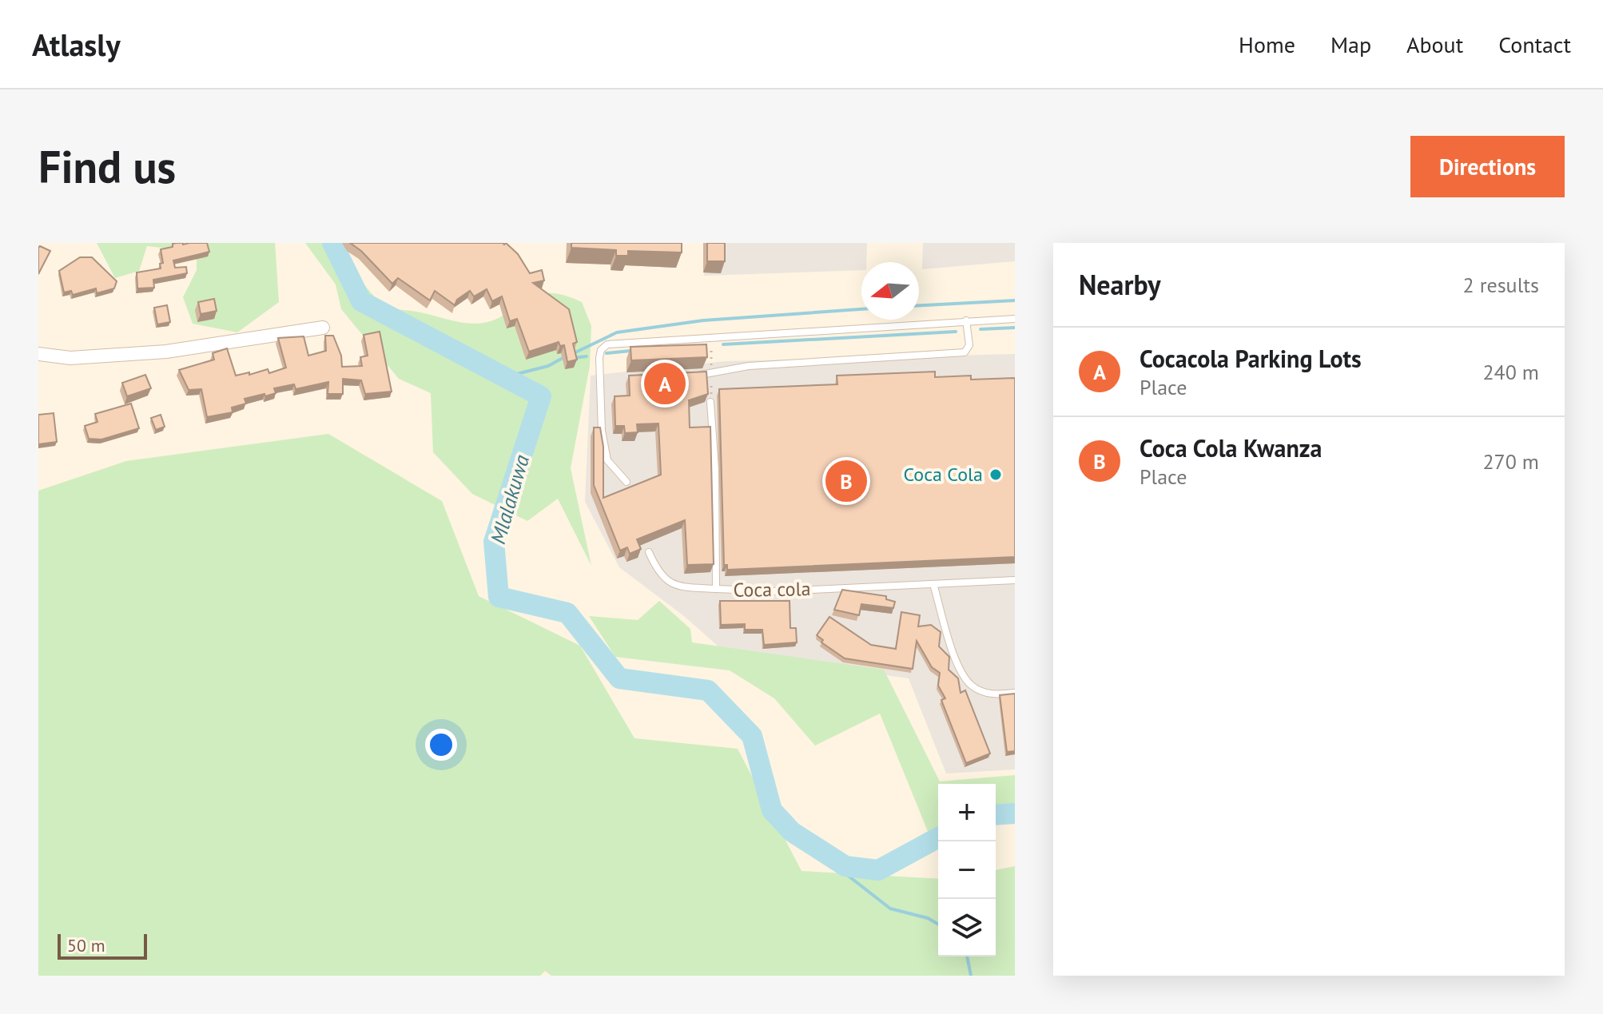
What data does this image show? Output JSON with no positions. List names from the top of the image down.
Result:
{
  "streets": {
    "lane": ["Coca cola"]
  },
  "water": ["Mlalakuwa"],
  "places": ["Coca Cola"],
  "scale_bar": "50 m",
  "north": "left",
  "page": {
    "header": "Atlasly",
    "nav": [
      "Home",
      "Map",
      "About",
      "Contact"
    ],
    "buttons": "Directions",
    "title": "Find us",
    "heading": ["Nearby", "2 results"],
    "list": [
      {
        "mark": "A",
        "name": "Cocacola Parking Lots",
        "note": "Place",
        "value": "240 m"
      },
      {
        "mark": "B",
        "name": "Coca Cola Kwanza",
        "note": "Place",
        "value": "270 m"
      }
    ],
    "pins": ["A", "B"],
    "map_buttons": ["+", "−"],
    "scale": "50 m"
  }
}
